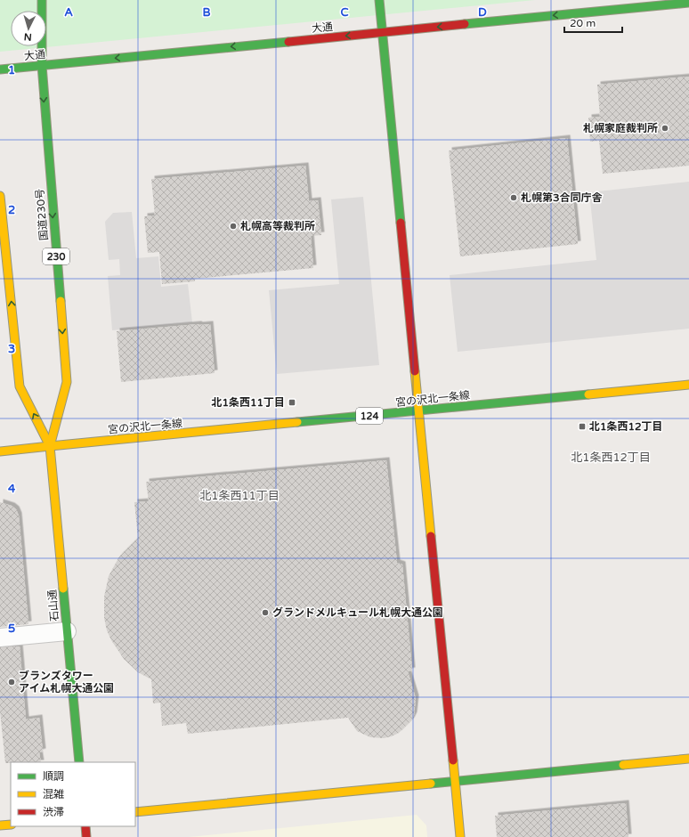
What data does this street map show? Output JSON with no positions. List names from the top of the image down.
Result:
{
  "streets": {
    "main road": [
      "大通",
      "国道230号",
      "230",
      "宮の沢北一条線",
      "124",
      "石山通"
    ]
  },
  "crossings": [
    ["大通", "国道230号"],
    ["国道230号", "宮の沢北一条線"],
    ["国道230号", "石山通"],
    ["宮の沢北一条線", "石山通"]
  ],
  "one_way": ["大通"],
  "districts": ["北1条西12丁目", "北1条西11丁目"],
  "places": {
    "other": [
      "札幌家庭裁判所",
      "札幌第3合同庁舎",
      "札幌高等裁判所",
      "グランドメルキュール札幌大通公園",
      "ブランズタワー アイム札幌大通公園"
    ],
    "transit": ["北1条西11丁目", "北1条西12丁目"]
  },
  "legend": ["順調", "混雑", "渋滞"],
  "scale_bar": "20 m",
  "north": "bottom",
  "grid": {
    "columns": [
      "A",
      "B",
      "C",
      "D"
    ],
    "rows": [
      "1",
      "2",
      "3",
      "4",
      "5"
    ]
  }
}
